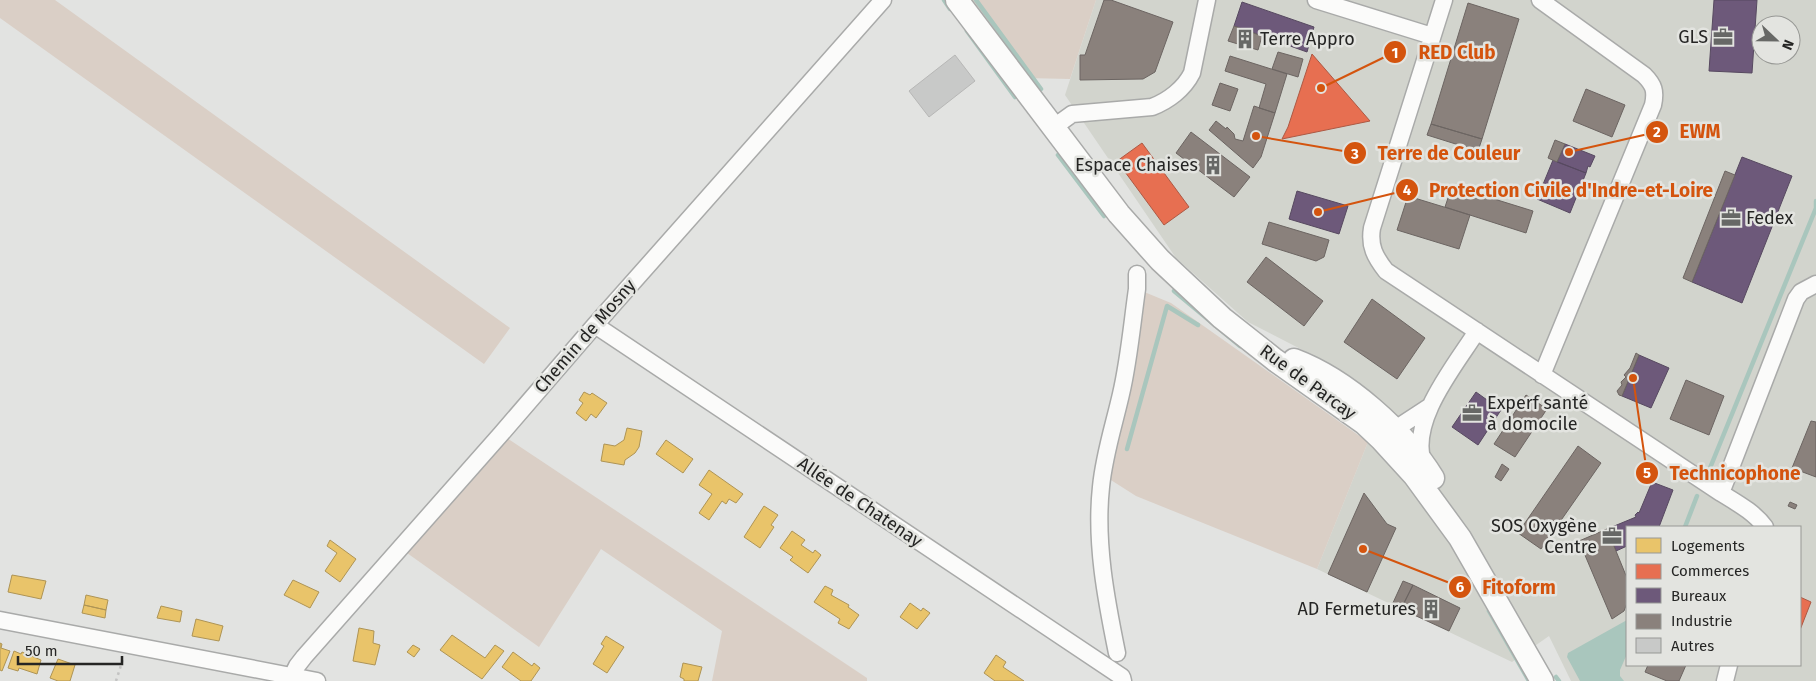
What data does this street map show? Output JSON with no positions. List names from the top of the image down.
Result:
{
  "streets": {
    "street": ["Chemin de Mosny", "Rue de Parcay", "Allée de Chatenay"]
  },
  "crossings": [
    ["Chemin de Mosny", "Allée de Chatenay"]
  ],
  "places": {
    "office": [
      "GLS",
      "Fedex",
      "Experf santé à domocile",
      "SOS Oxygène Centre"
    ],
    "building": ["Terre Appro", "Espace Chaises", "AD Fermetures"],
    "other": [
      "RED Club",
      "Terre de Couleur",
      "EWM",
      "Protection Civile d'Indre-et-Loire",
      "Technicophone",
      "Fitoform"
    ]
  },
  "legend": [
    "Logements",
    "Commerces",
    "Bureaux",
    "Industrie",
    "Autres"
  ],
  "scale_bar": "50 m",
  "north": "right"
}
